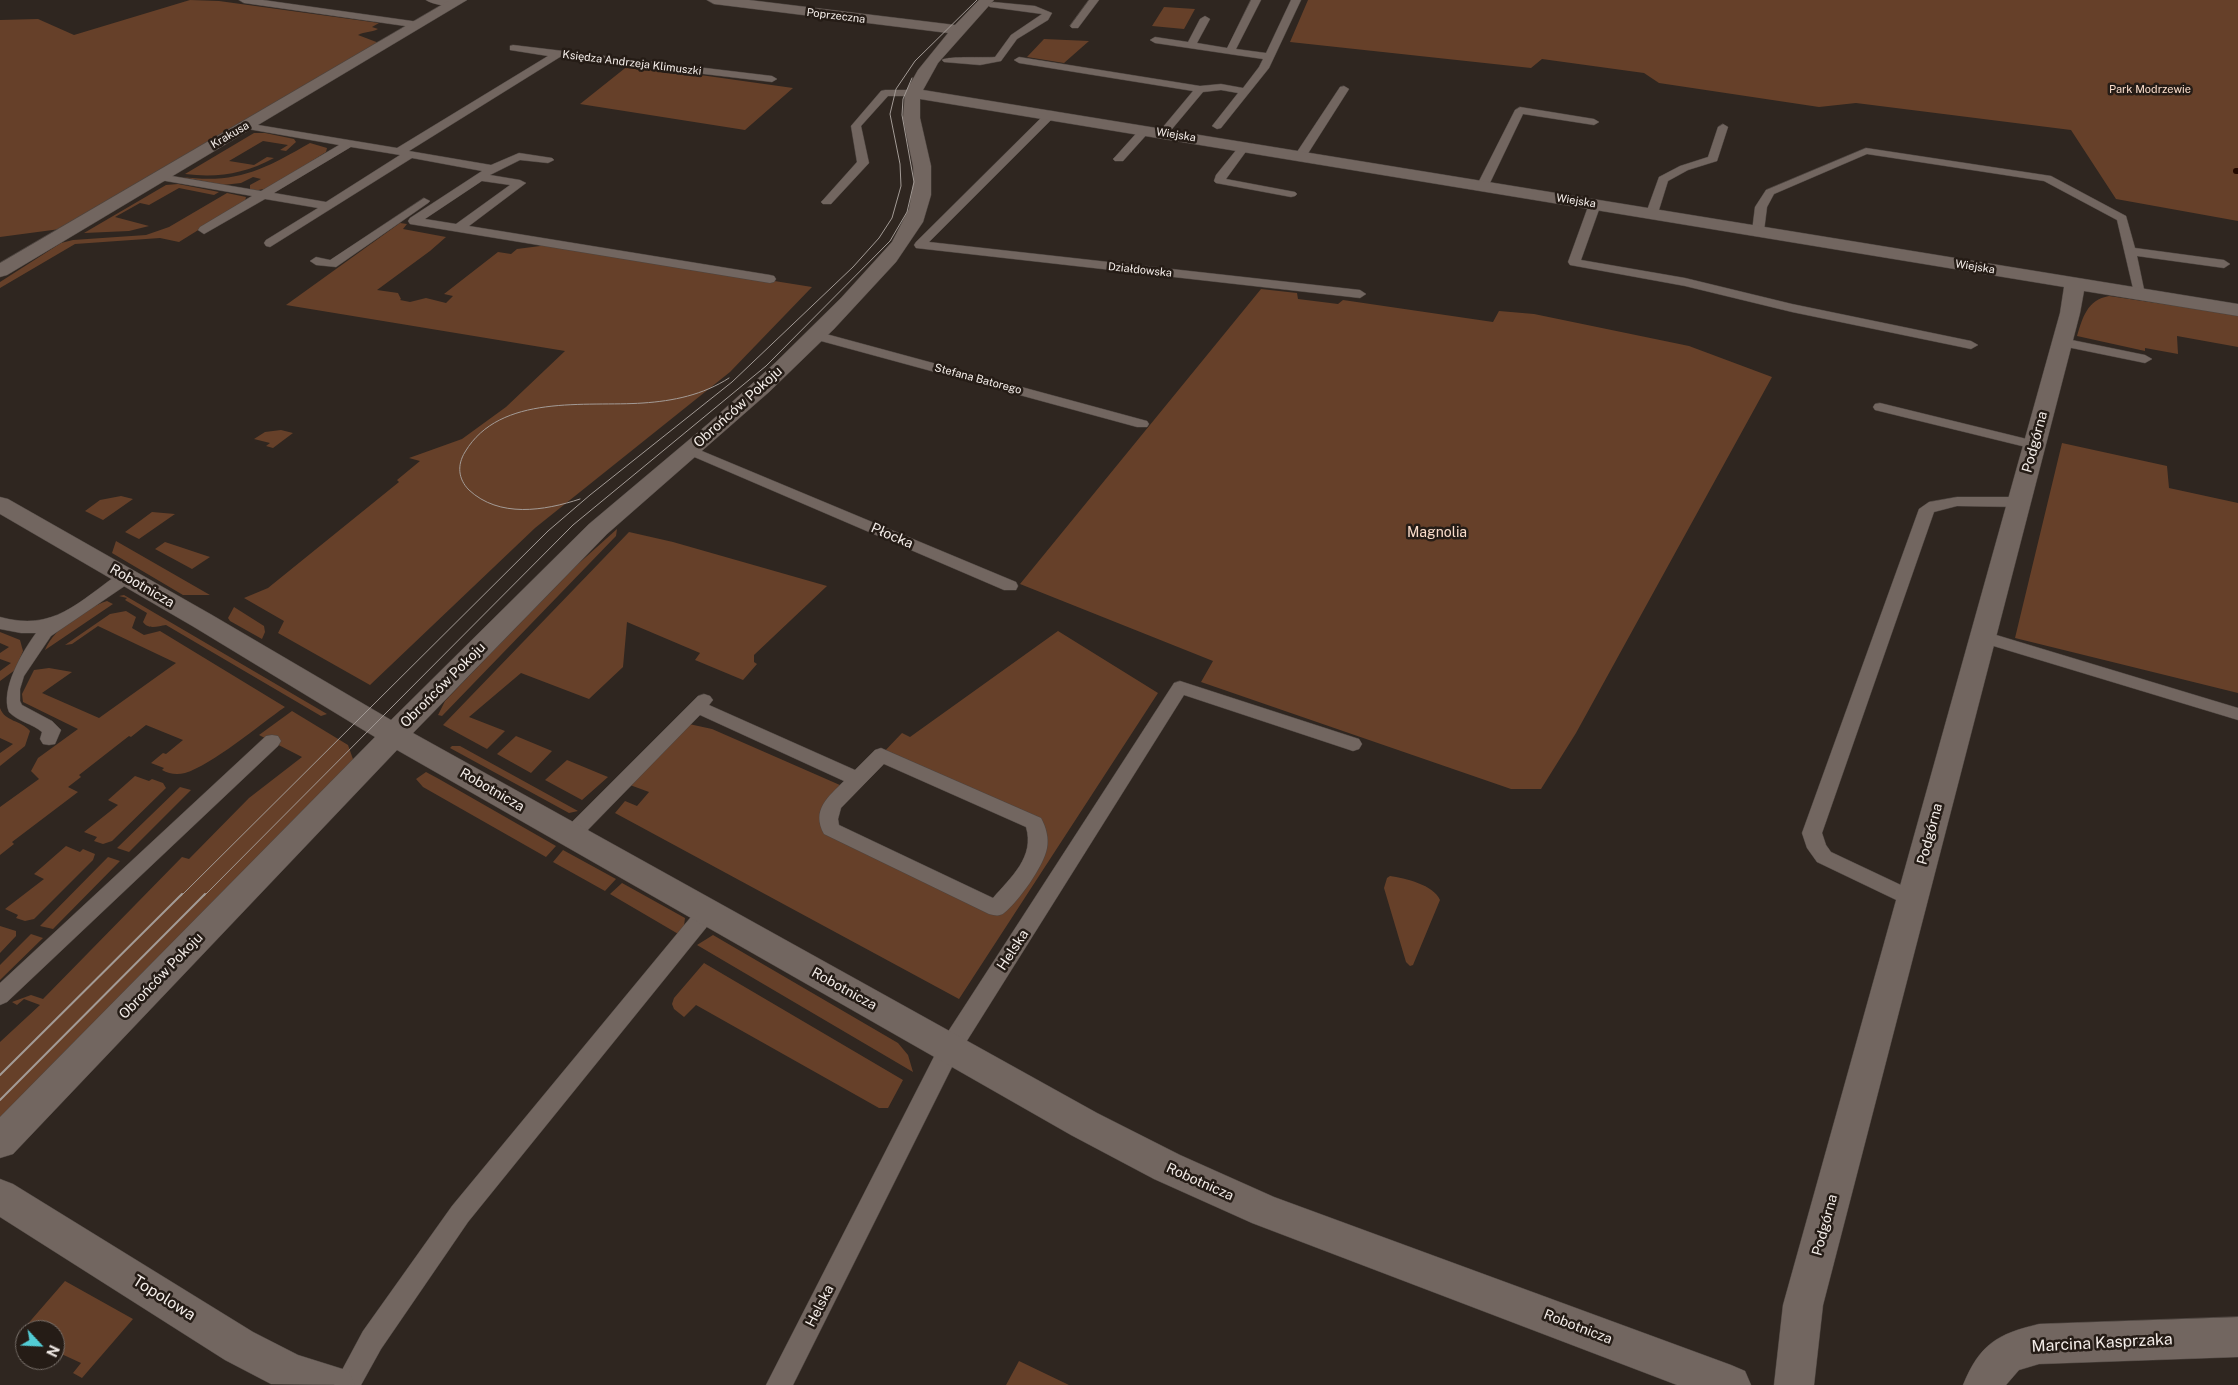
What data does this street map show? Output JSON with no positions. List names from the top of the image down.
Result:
{
  "streets": {
    "street": [
      "Poprzeczna",
      "Krakusa",
      "Wiejska",
      "Obrońców Pokoju",
      "Podgórna",
      "Robotnicza",
      "Topolowa",
      "Marcina Kasprzaka"
    ],
    "lane": [
      "Księdza Andrzeja Klimuszki",
      "Działdowska",
      "Stefana Batorego",
      "Płocka",
      "Helska"
    ]
  },
  "crossings": [
    ["Poprzeczna", "Obrońców Pokoju"],
    ["Wiejska", "Obrońców Pokoju"],
    ["Wiejska", "Podgórna"],
    ["Działdowska", "Obrońców Pokoju"],
    ["Stefana Batorego", "Obrońców Pokoju"],
    ["Obrońców Pokoju", "Płocka"],
    ["Obrońców Pokoju", "Robotnicza"],
    ["Robotnicza", "Helska"]
  ],
  "parks": ["Park Modrzewie", "Magnolia"],
  "north": "bottom right"
}
